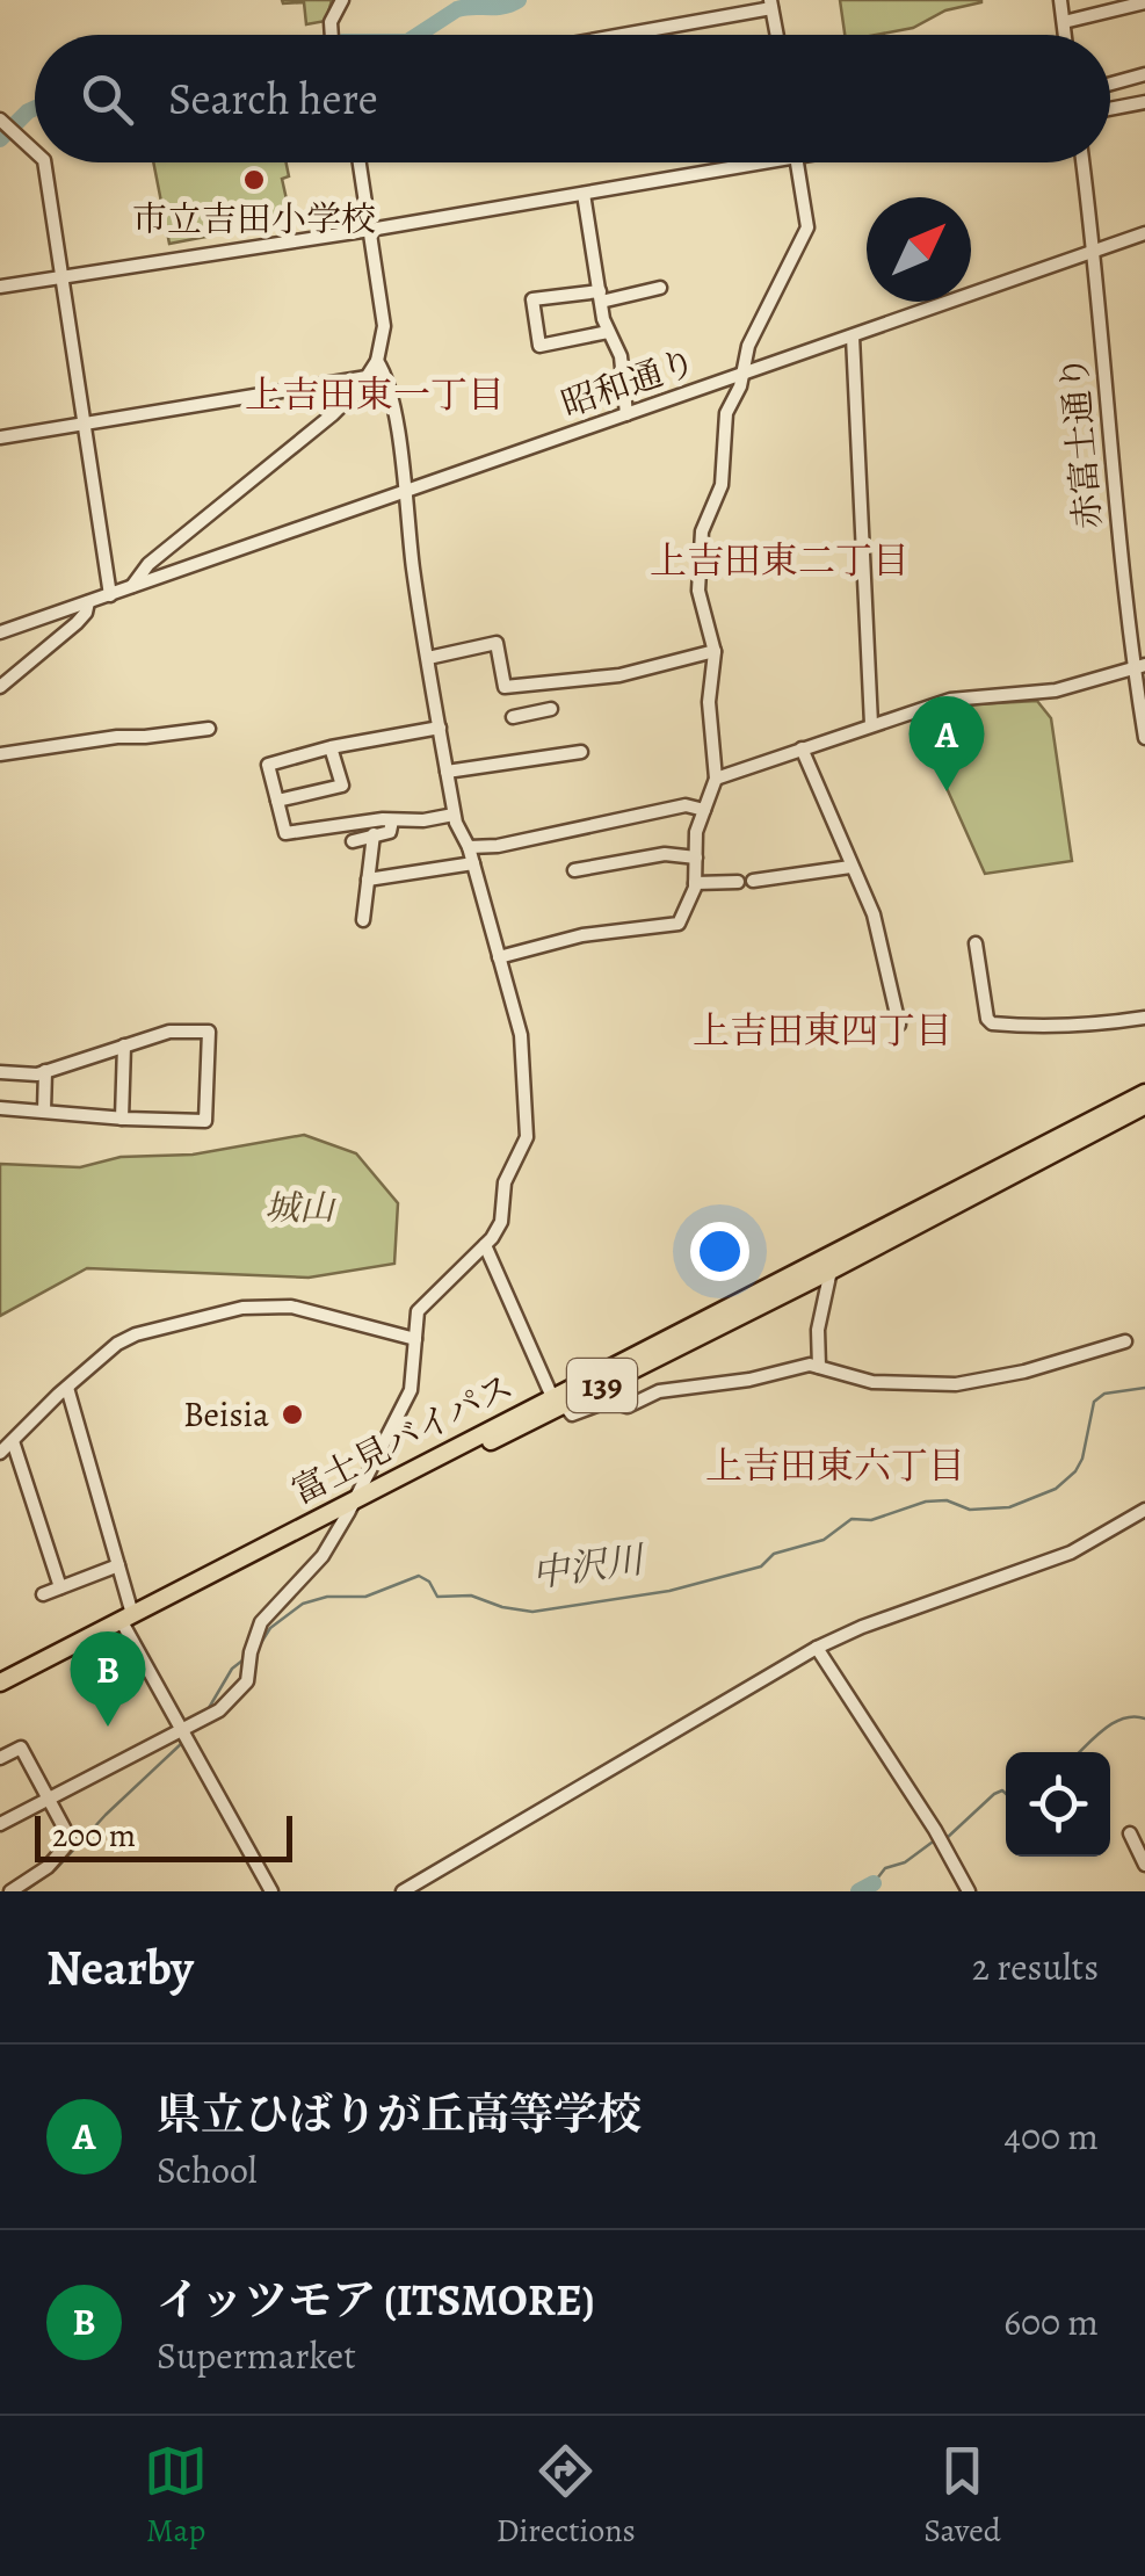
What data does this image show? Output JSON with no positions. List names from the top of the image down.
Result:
{
  "streets": {
    "highway": ["139", "富士見バイパス"],
    "street": ["昭和通り", "赤富士通り"]
  },
  "crossings": [
    ["昭和通り", "赤富士通り"]
  ],
  "districts": [
    "上吉田東一丁目",
    "上吉田東二丁目",
    "上吉田東四丁目",
    "上吉田東六丁目"
  ],
  "water": ["中沢川"],
  "parks": ["城山"],
  "places": ["市立吉田小学校", "Beisia"],
  "scale_bar": "200 m",
  "north": "top right",
  "page": {
    "search": "Search here",
    "pins": ["A", "B"],
    "scale": "200 m",
    "heading": ["Nearby", "2 results"],
    "list": [
      {
        "mark": "A",
        "name": "県立ひばりが丘高等学校",
        "note": "School",
        "value": "400 m"
      },
      {
        "mark": "B",
        "name": "イッツモア (ITSMORE)",
        "note": "Supermarket",
        "value": "600 m"
      }
    ],
    "nav": ["Map", "Directions", "Saved"]
  }
}
